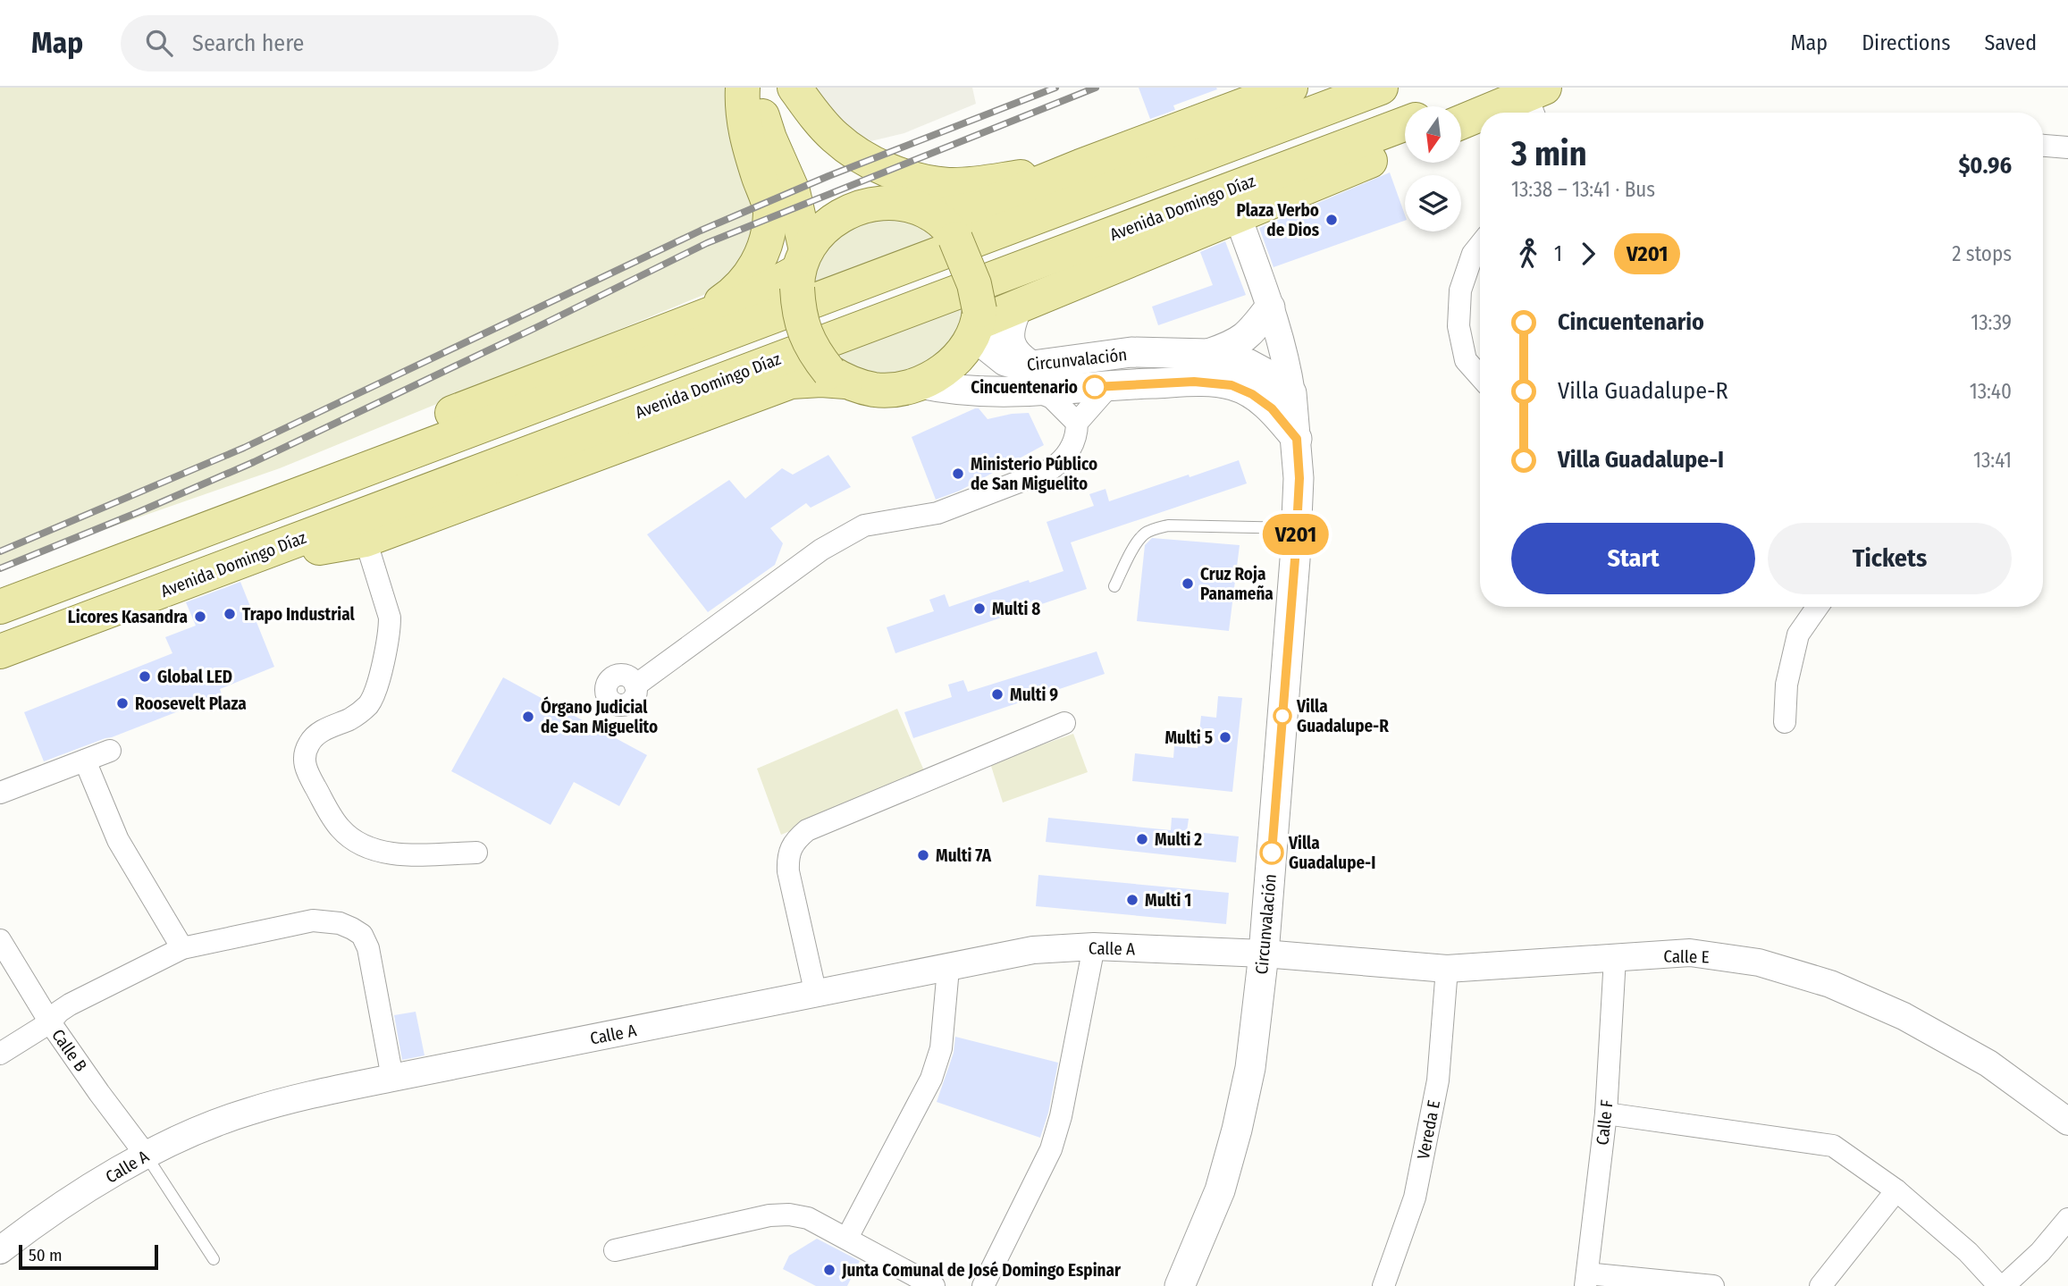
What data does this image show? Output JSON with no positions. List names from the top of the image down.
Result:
{
  "streets": {
    "main road": ["Avenida Domingo Díaz", "Circunvalación"],
    "street": [
      "Calle A",
      "Calle E",
      "Calle B",
      "Calle F",
      "Vereda E"
    ]
  },
  "crossings": [
    ["Circunvalación", "Calle A"],
    ["Circunvalación", "Calle E"],
    ["Calle A", "Calle E"],
    ["Calle A", "Calle B"],
    ["Calle E", "Calle F"],
    ["Calle E", "Vereda E"]
  ],
  "places": [
    "Plaza Verbo de Dios",
    "Cincuentenario",
    "Ministerio Público de San Miguelito",
    "Cruz Roja Panameña",
    "Multi 8",
    "Trapo Industrial",
    "Licores Kasandra",
    "Global LED",
    "Multi 9",
    "Roosevelt Plaza",
    "Villa Guadalupe-R",
    "Órgano Judicial de San Miguelito",
    "Multi 5",
    "Multi 2",
    "Villa Guadalupe-I",
    "Multi 7A",
    "Multi 1",
    "Junta Comunal de José Domingo Espinar"
  ],
  "lines": ["bus line V201"],
  "scale_bar": "50 m",
  "north": "bottom",
  "page": {
    "header": "Map",
    "search": "Search here",
    "nav": ["Map", "Directions", "Saved"],
    "on_map": "V201",
    "heading": ["3 min", "13:38 – 13:41 · Bus", "$0.96"],
    "legs": ["1", "V201", "2 stops"],
    "list": [
      {
        "name": "Cincuentenario",
        "value": "13:39"
      },
      {
        "name": "Villa Guadalupe-R",
        "value": "13:40"
      },
      {
        "name": "Villa Guadalupe-I",
        "value": "13:41"
      }
    ],
    "buttons": ["Start", "Tickets"],
    "scale": "50 m"
  }
}
